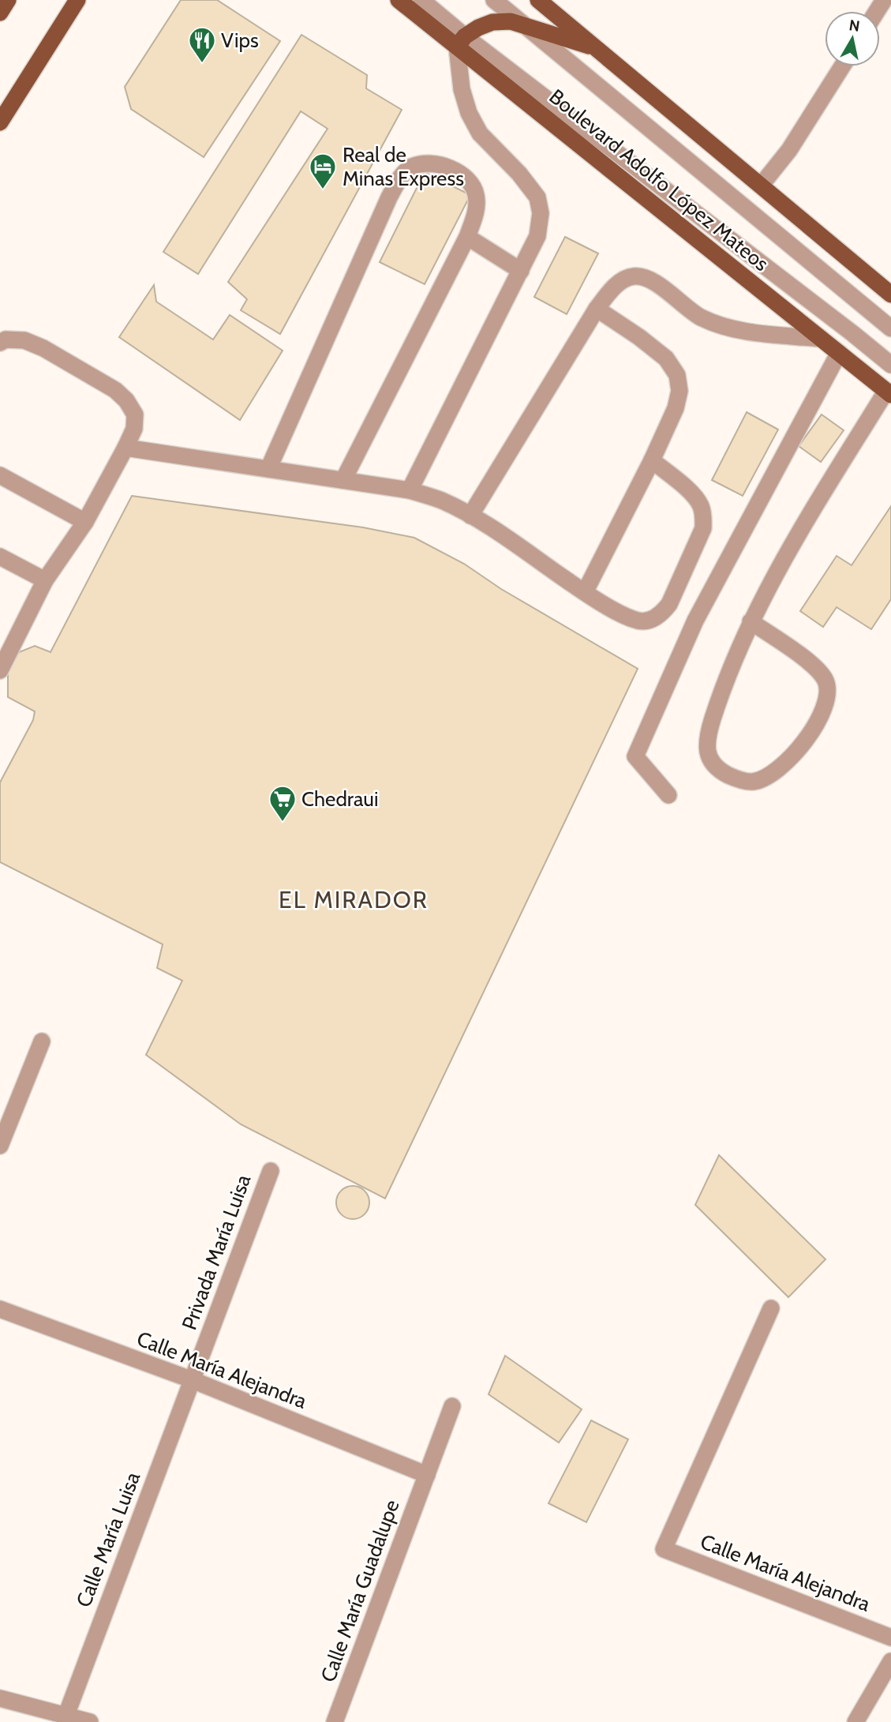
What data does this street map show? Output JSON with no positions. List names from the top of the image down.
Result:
{
  "streets": {
    "main road": ["Boulevard Adolfo López Mateos"],
    "street": [
      "Privada María Luisa",
      "Calle María Alejandra",
      "Calle María Luisa",
      "Calle María Guadalupe"
    ]
  },
  "crossings": [
    ["Privada María Luisa", "Calle María Alejandra"],
    ["Privada María Luisa", "Calle María Luisa"],
    ["Calle María Alejandra", "Calle María Luisa"],
    ["Calle María Alejandra", "Calle María Guadalupe"]
  ],
  "districts": ["EL MIRADOR"],
  "places": {
    "restaurant": ["Vips"],
    "hotel": ["Real de Minas Express"],
    "supermarket": ["Chedraui"]
  },
  "north": "top"
}
